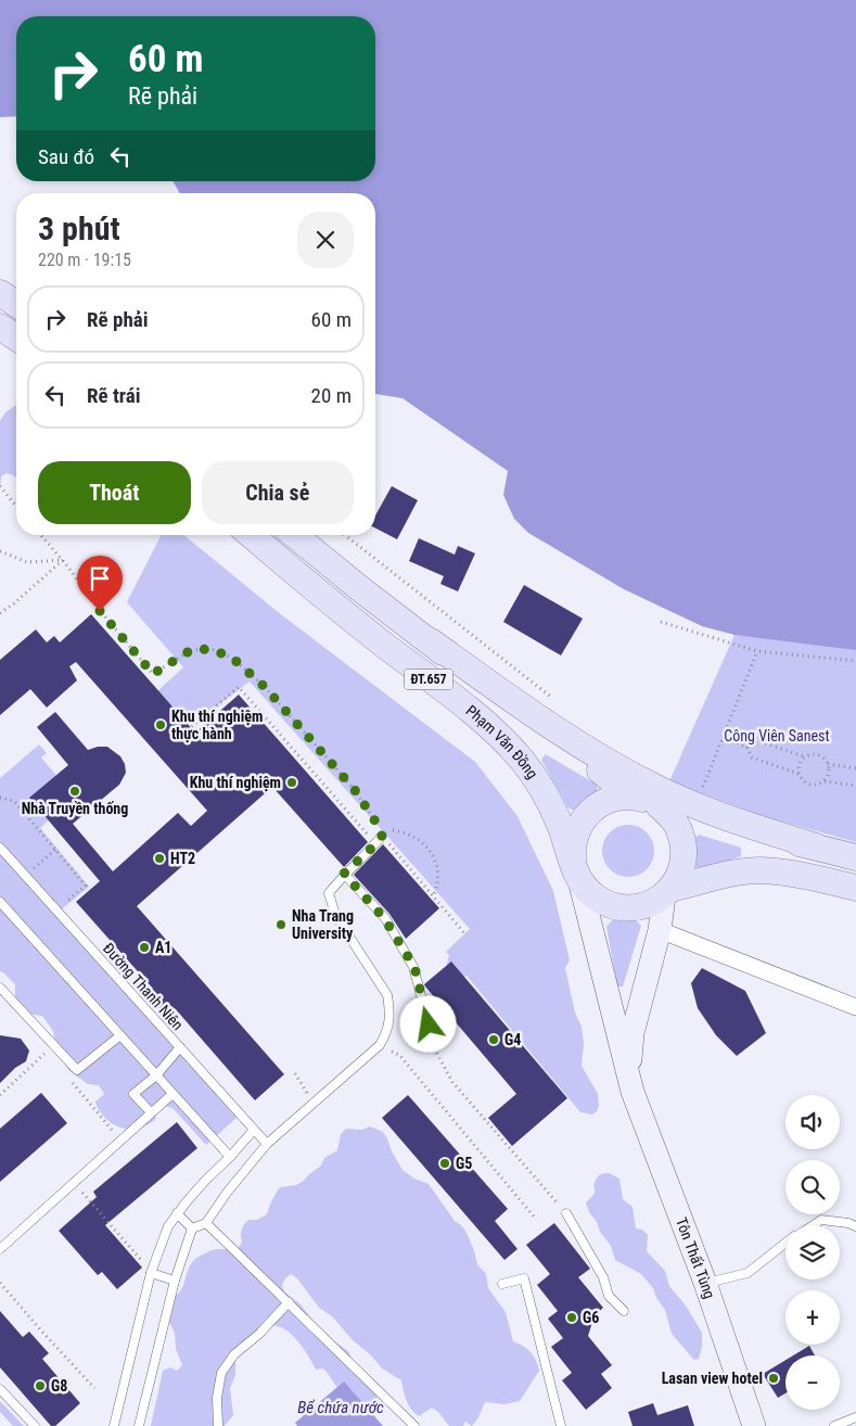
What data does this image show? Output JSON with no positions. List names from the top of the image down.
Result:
{
  "streets": {
    "main road": ["ĐT.657", "Phạm Văn Đồng", "Tôn Thất Tùng"],
    "lane": ["Đường Thanh Niên"]
  },
  "crossings": [
    ["Phạm Văn Đồng", "Tôn Thất Tùng"]
  ],
  "water": ["Bể chứa nước"],
  "parks": ["Công Viên Sanest"],
  "places": [
    "Khu thí nghiệm thực hành",
    "Khu thí nghiệm",
    "Nhà Truyền thống",
    "HT2",
    "Nha Trang University",
    "A1",
    "G4",
    "G5",
    "G6",
    "Lasan view hotel",
    "G8"
  ],
  "page": {
    "turn": ["60 m", "Rẽ phải"],
    "then": "Sau đó",
    "heading": ["3 phút", "220 m · 19:15"],
    "list": [
      {
        "name": "Rẽ phải",
        "value": "60 m"
      },
      {
        "name": "Rẽ trái",
        "value": "20 m"
      }
    ],
    "buttons": ["Thoát", "Chia sẻ"],
    "map_buttons": ["+", "−"]
  }
}
